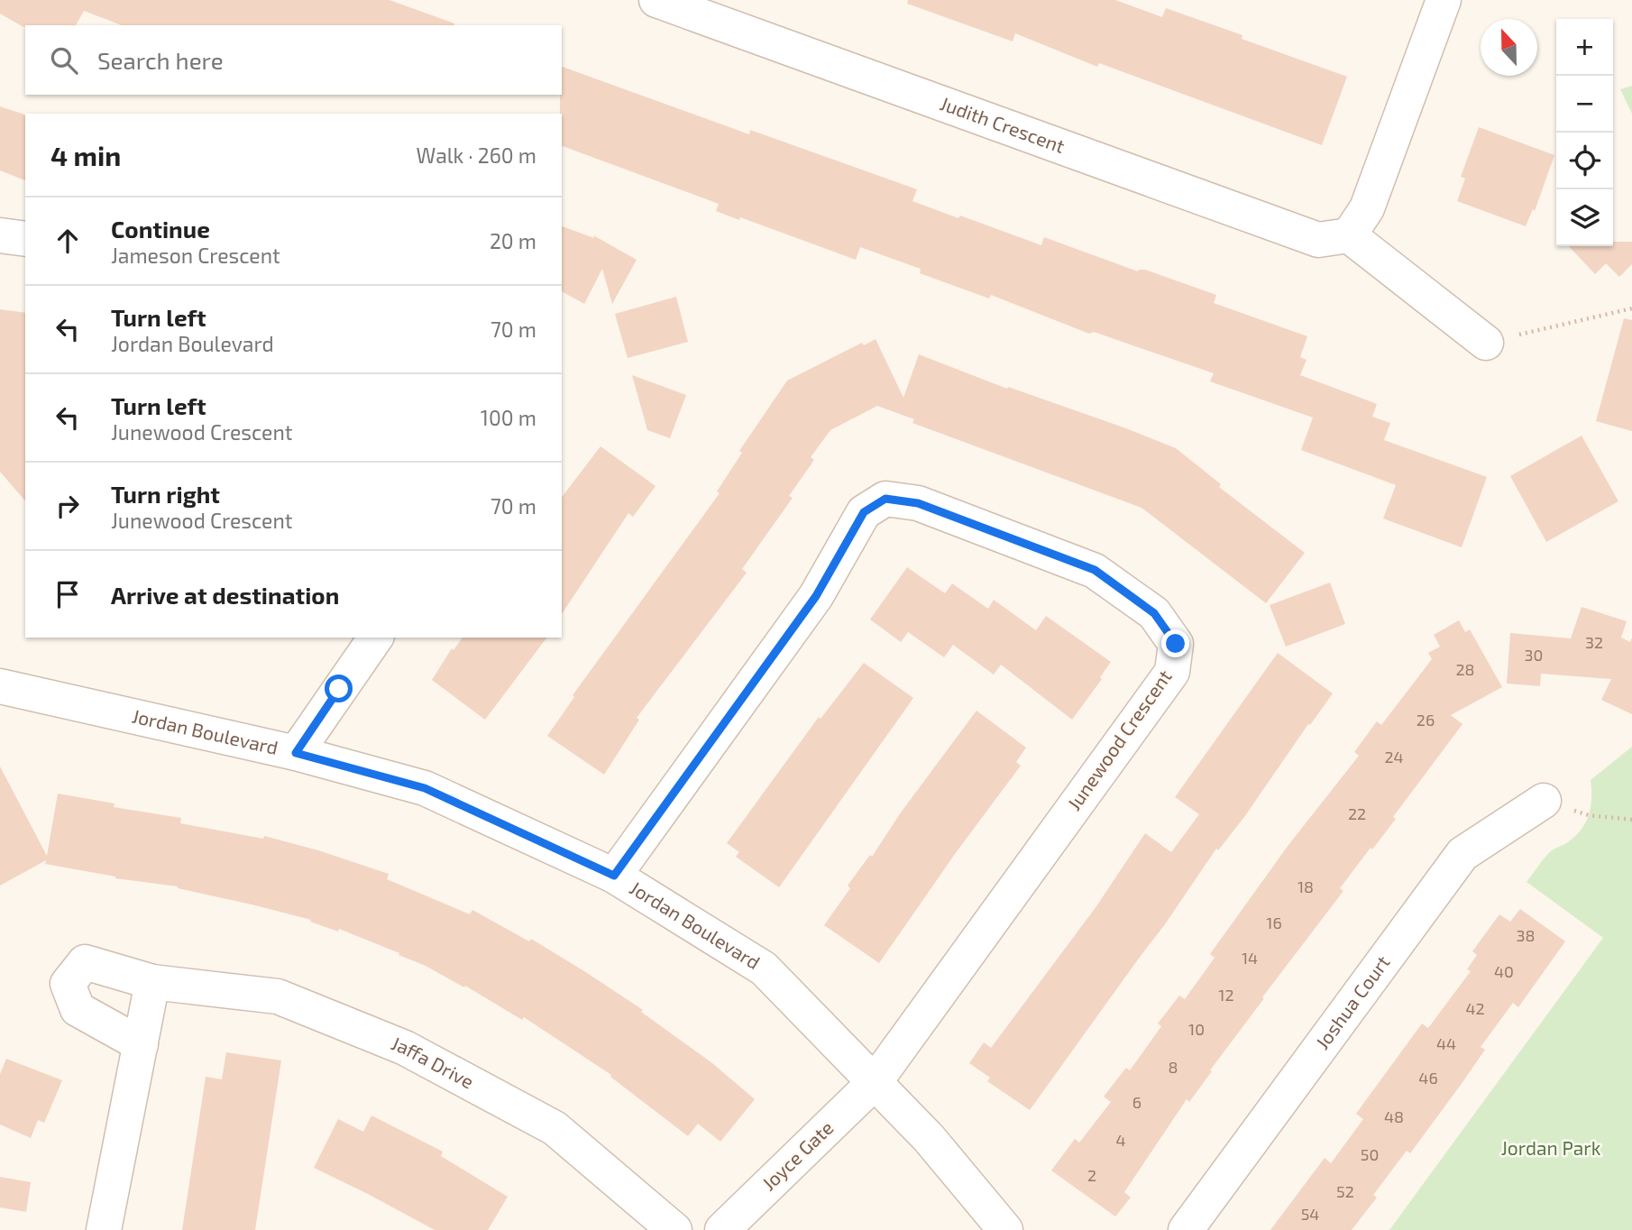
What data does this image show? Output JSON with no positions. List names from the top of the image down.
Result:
{
  "streets": {
    "street": [
      "Judith Crescent",
      "Jordan Boulevard",
      "Junewood Crescent",
      "Joshua Court",
      "Jaffa Drive",
      "Joyce Gate"
    ]
  },
  "crossings": [
    ["Jordan Boulevard", "Junewood Crescent"],
    ["Jordan Boulevard", "Joyce Gate"],
    ["Junewood Crescent", "Joyce Gate"]
  ],
  "parks": ["Jordan Park"],
  "house_numbers": [
    "32",
    "30",
    "28",
    "26",
    "24",
    "22",
    "18",
    "16",
    "38",
    "14",
    "40",
    "12",
    "42",
    "10",
    "44",
    "8",
    "46",
    "6",
    "48",
    "4",
    "50",
    "2",
    "52",
    "54"
  ],
  "north": "top",
  "page": {
    "map_buttons": ["+", "−"],
    "search": "Search here",
    "heading": ["4 min", "Walk · 260 m"],
    "list": [
      ["Continue", "Jameson Crescent", "20 m"],
      ["Turn left", "Jordan Boulevard", "70 m"],
      ["Turn left", "Junewood Crescent", "100 m"],
      ["Turn right", "Junewood Crescent", "70 m"],
      "Arrive at destination"
    ]
  }
}
